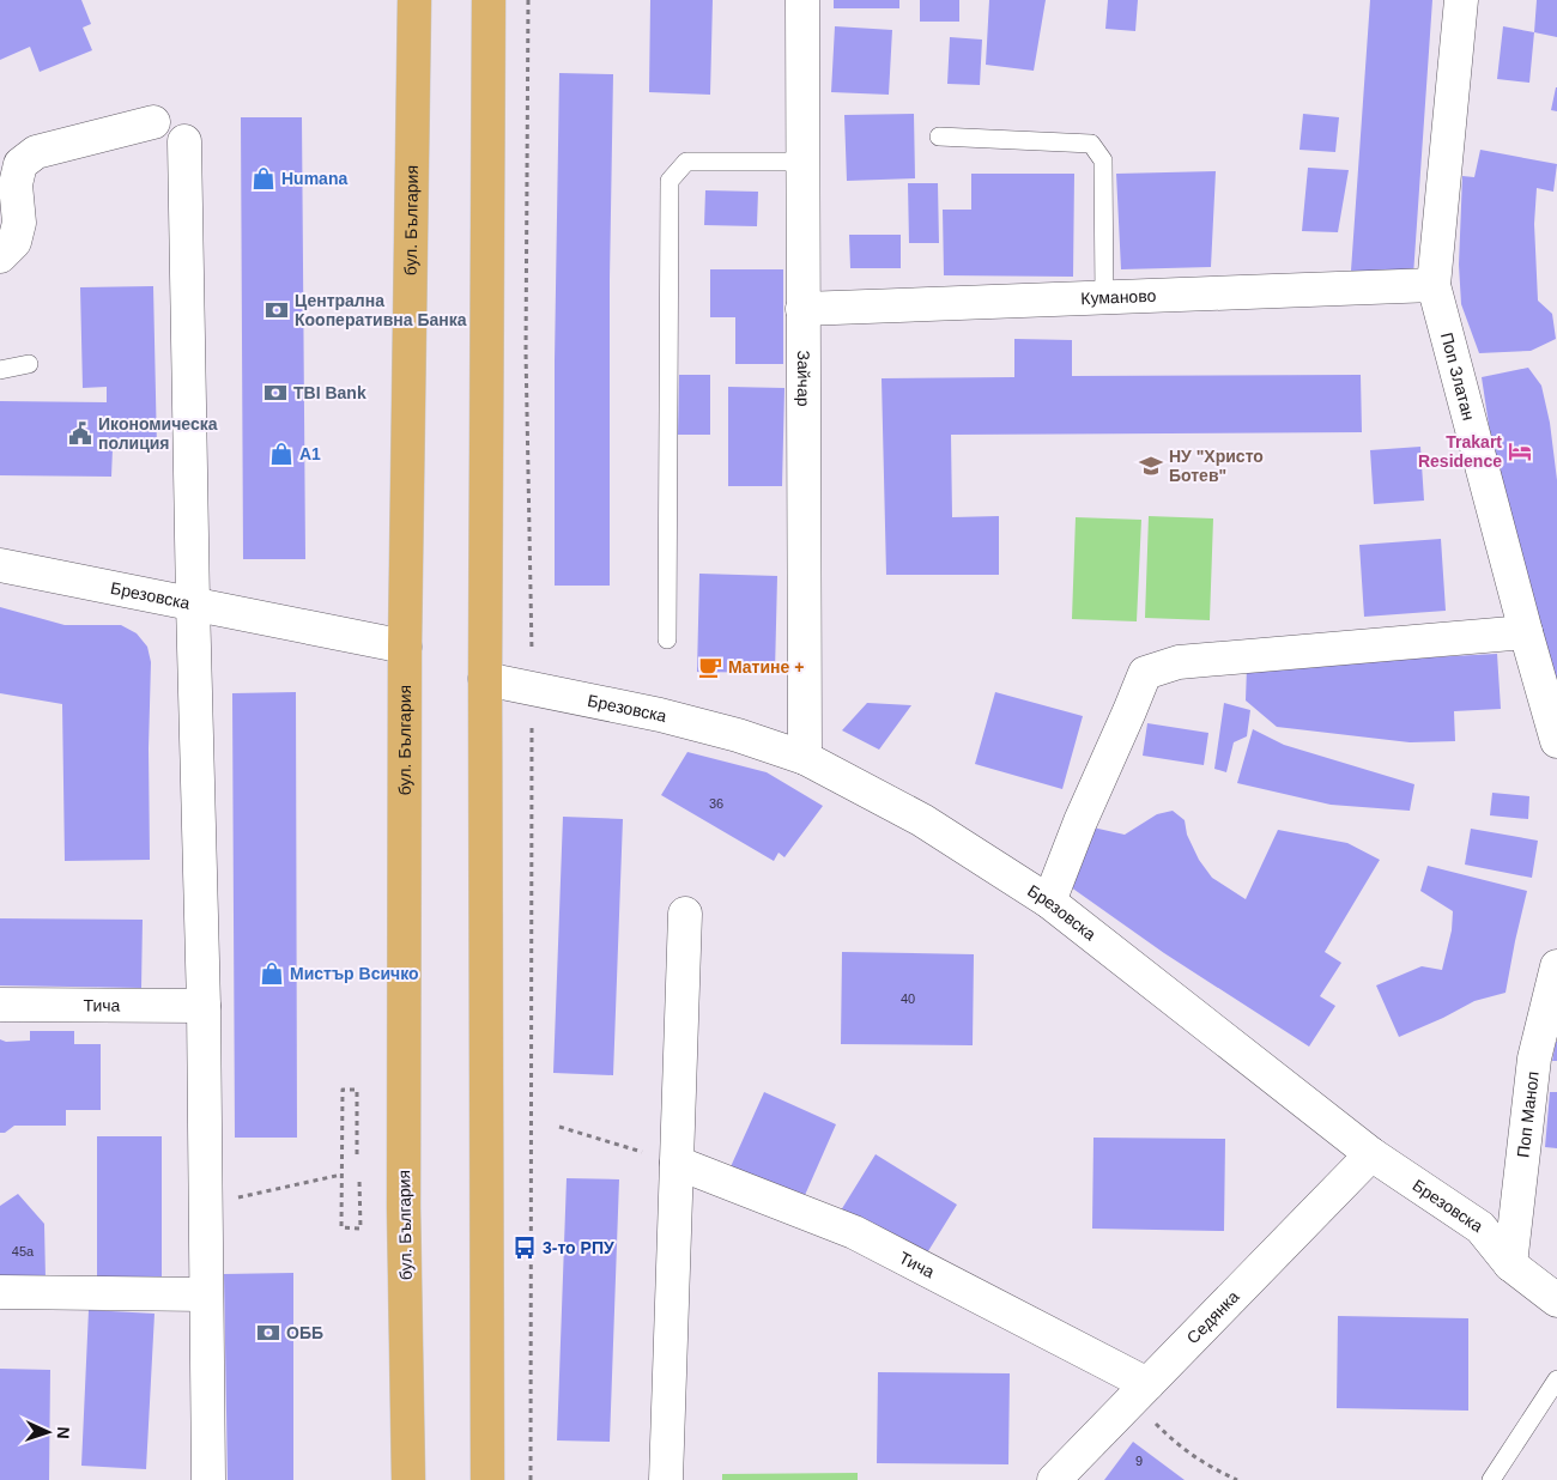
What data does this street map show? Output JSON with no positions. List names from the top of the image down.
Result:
{
  "streets": {
    "main road": ["бул. България"],
    "street": [
      "Куманово",
      "Поп Златан",
      "Зайчар",
      "Брезовска",
      "Тича",
      "Поп Манол",
      "Седянка"
    ]
  },
  "crossings": [
    ["бул. България", "Брезовска"],
    ["Куманово", "Поп Златан"],
    ["Куманово", "Зайчар"],
    ["Зайчар", "Брезовска"],
    ["Брезовска", "Поп Манол"],
    ["Брезовска", "Седянка"],
    ["Тича", "Седянка"]
  ],
  "places": {
    "shop": ["Humana", "A1", "Мистър Всичко"],
    "bank": ["Централна Кооперативна Банка", "TBI Bank", "ОББ"],
    "public building": ["Икономическа полиция"],
    "hotel": ["Trakart Residence"],
    "school or university": ["НУ \"Христо Ботев\""],
    "cafe": ["Матине +"],
    "bus stop": ["3-то РПУ"]
  },
  "house_numbers": [
    "36",
    "40",
    "45a",
    "9"
  ],
  "north": "right"
}
